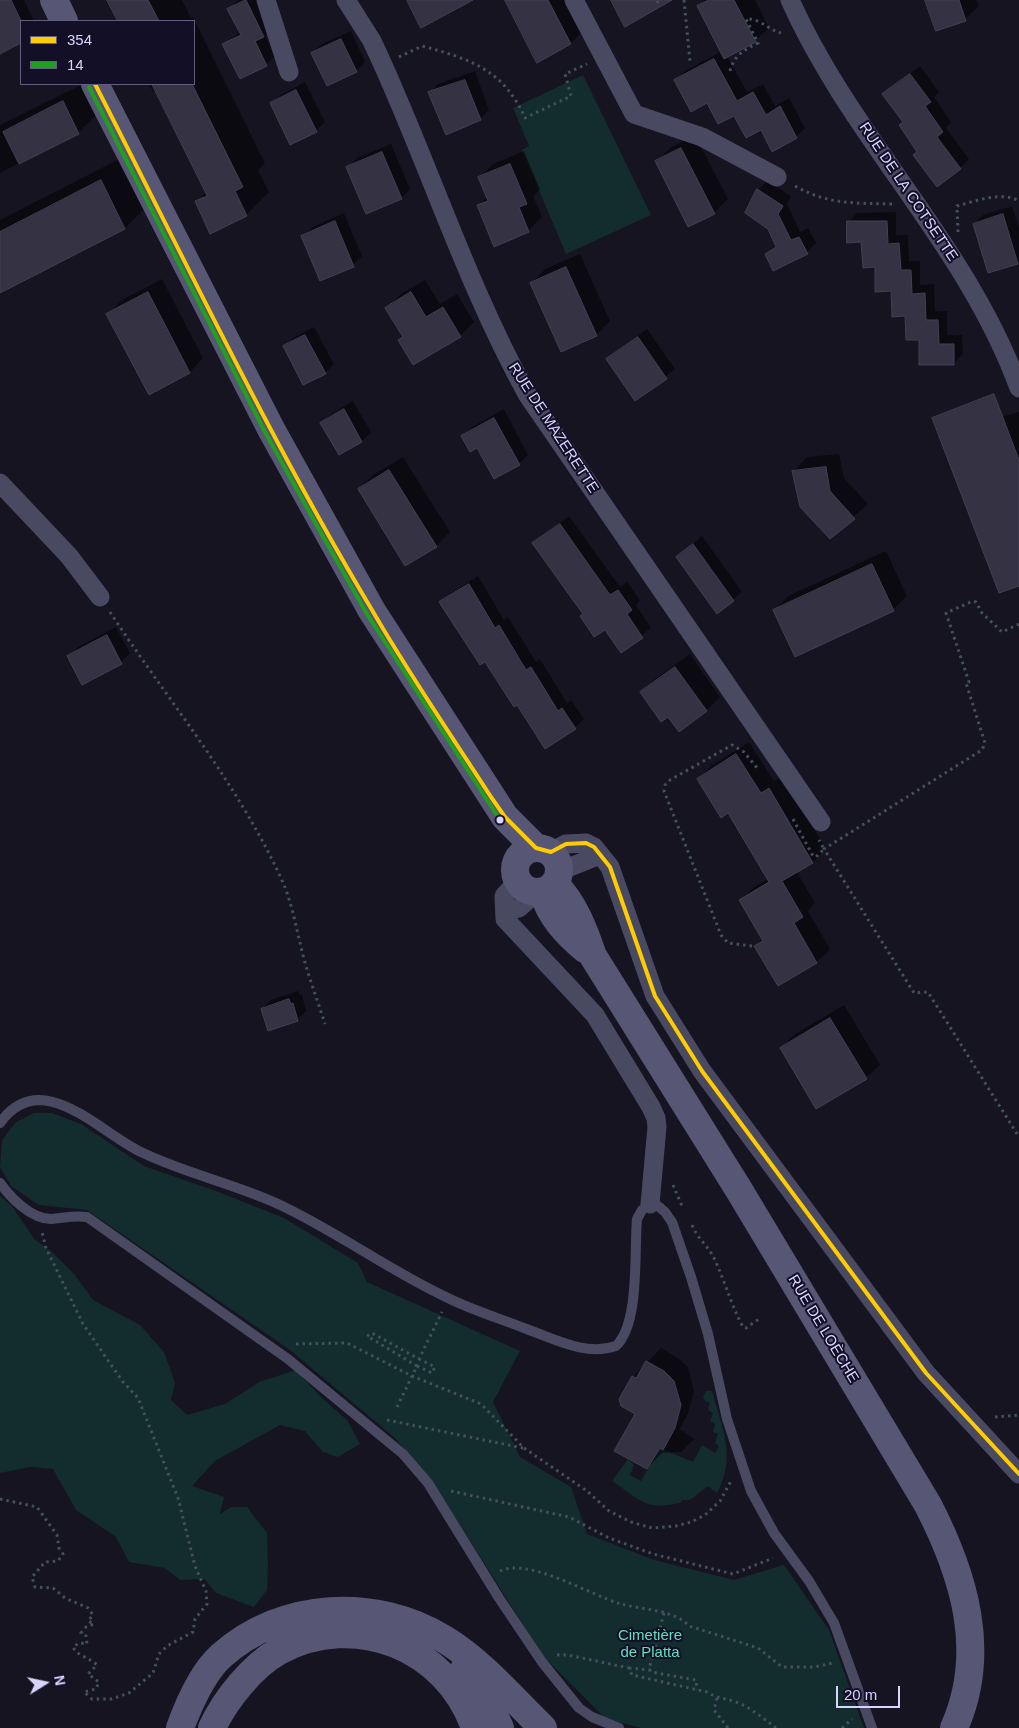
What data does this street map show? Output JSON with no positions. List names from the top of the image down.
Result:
{
  "streets": {
    "street": ["RUE DE LA COTSETTE", "RUE DE MAZERETTE", "RUE DE LOÈCHE"]
  },
  "parks": ["Cimetière de Platta"],
  "lines": ["transit line 354", "transit line 14"],
  "legend": ["354", "14"],
  "scale_bar": "20 m",
  "north": "right"
}
